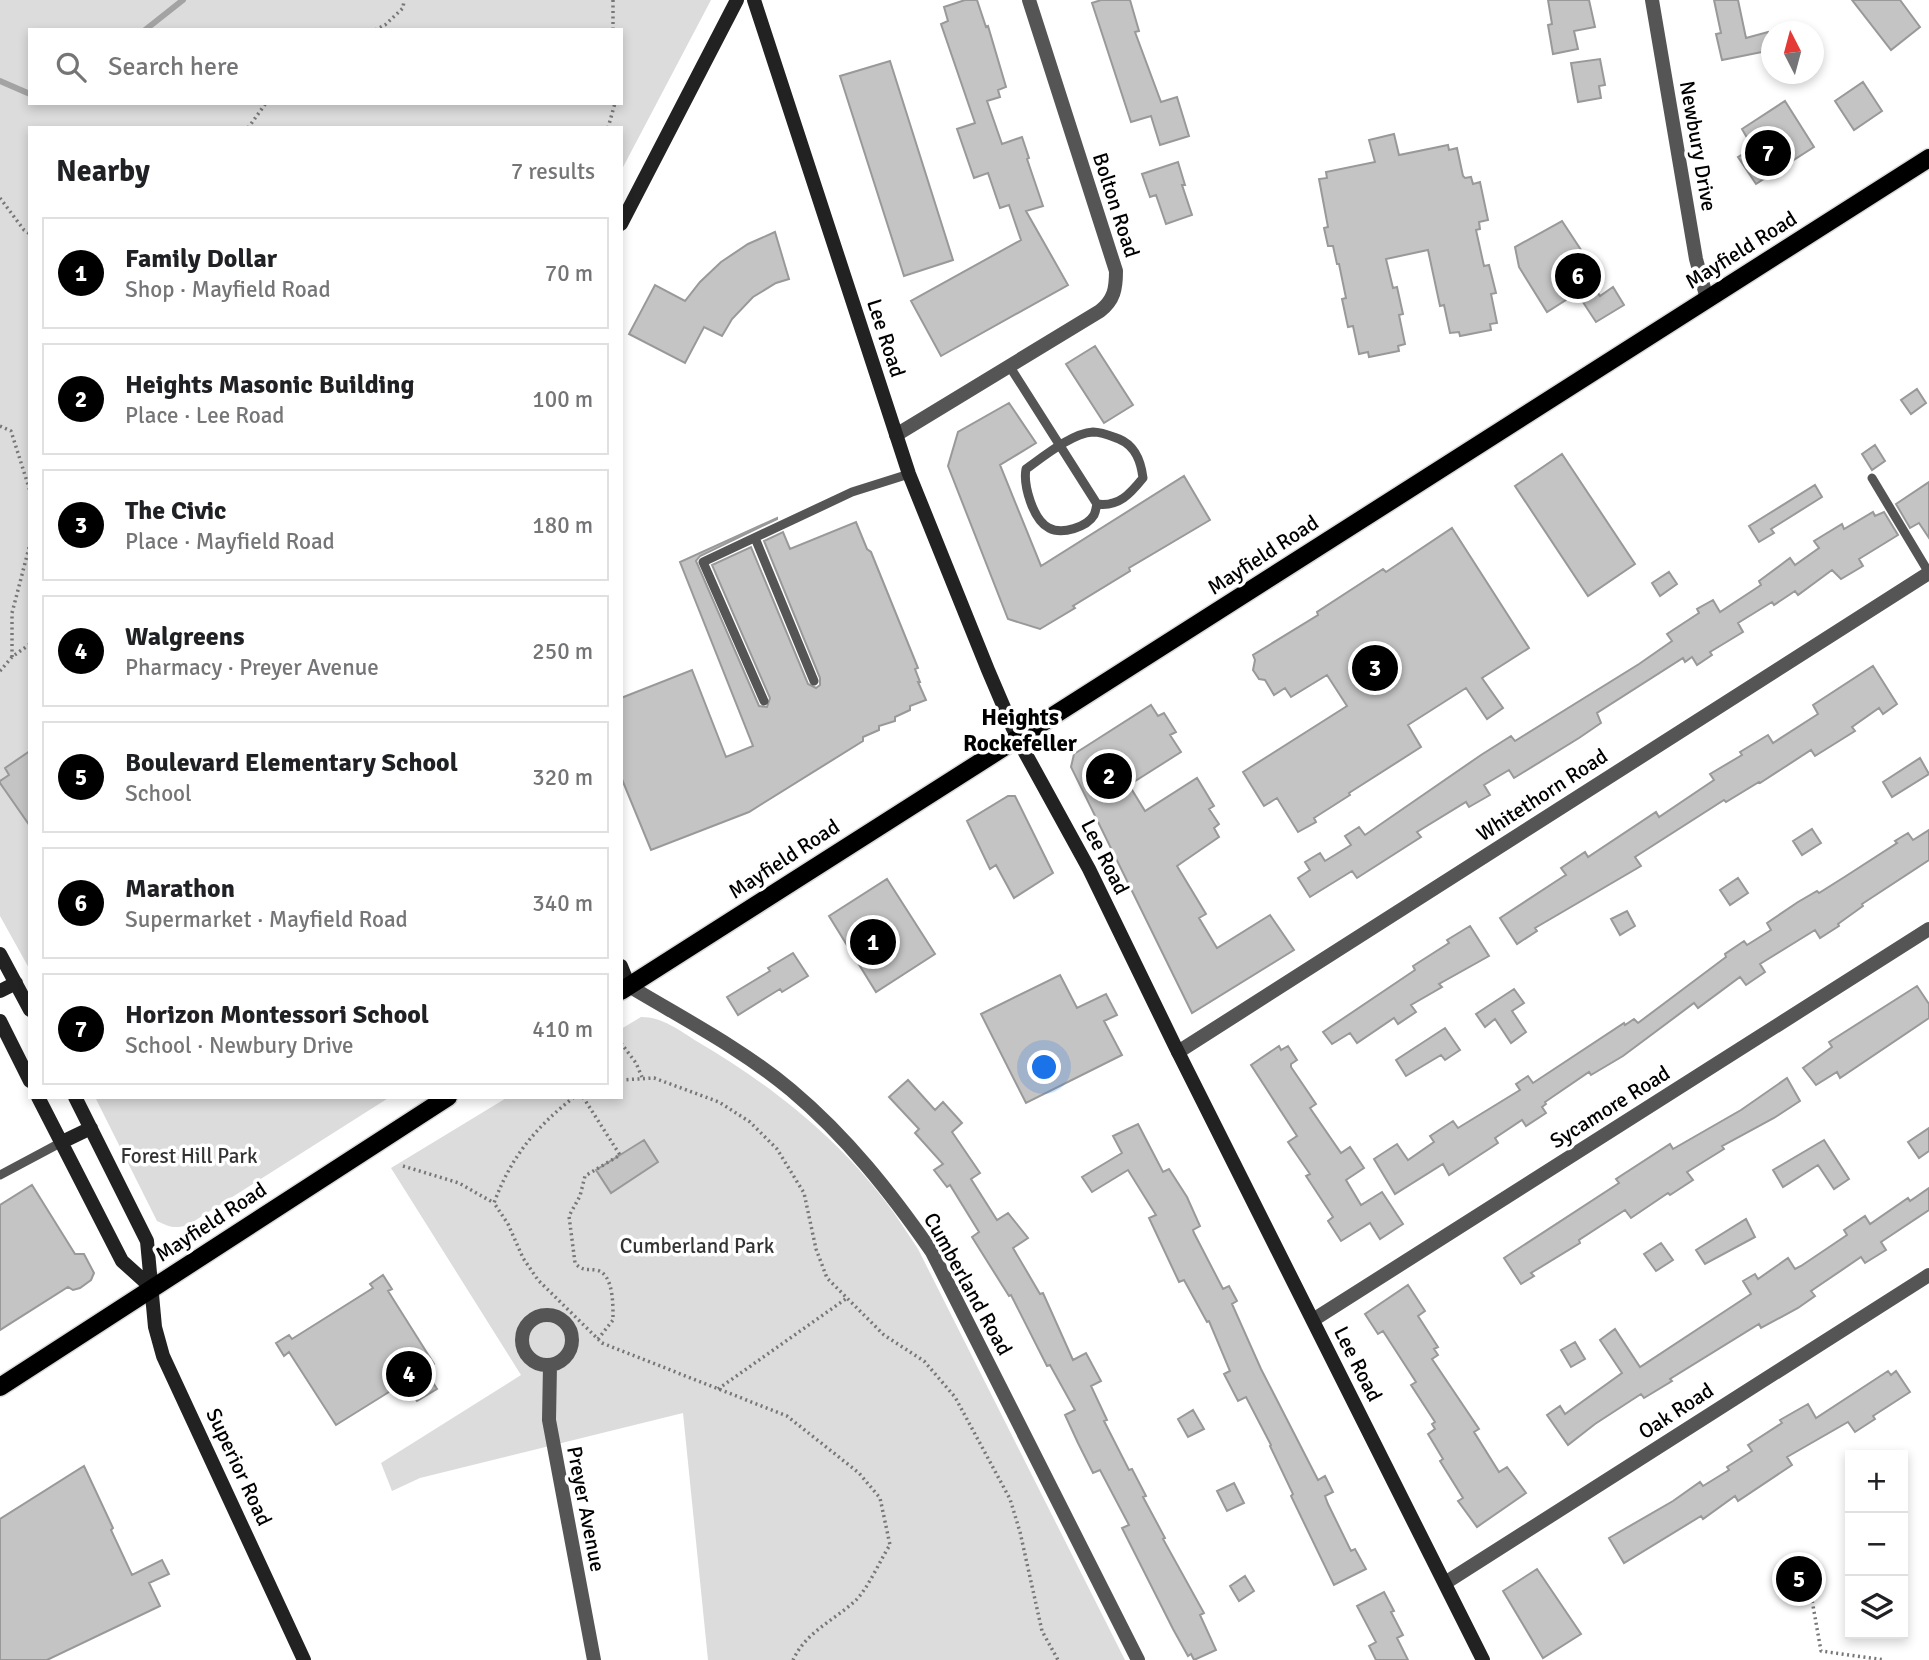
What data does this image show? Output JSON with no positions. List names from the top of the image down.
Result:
{
  "streets": {
    "main road": ["Mayfield Road", "Lee Road", "Superior Road"],
    "street": [
      "Newbury Drive",
      "Bolton Road",
      "Whitethorn Road",
      "Sycamore Road",
      "Cumberland Road",
      "Oak Road",
      "Preyer Avenue"
    ]
  },
  "crossings": [
    ["Newbury Drive", "Mayfield Road"],
    ["Bolton Road", "Lee Road"],
    ["Mayfield Road", "Lee Road"],
    ["Mayfield Road", "Cumberland Road"],
    ["Mayfield Road", "Superior Road"],
    ["Lee Road", "Whitethorn Road"],
    ["Lee Road", "Sycamore Road"],
    ["Lee Road", "Oak Road"]
  ],
  "districts": ["Heights Rockefeller"],
  "parks": ["Forest Hill Park", "Cumberland Park"],
  "north": "top",
  "page": {
    "search": "Search here",
    "pins": [
      "7",
      "6",
      "3",
      "2",
      "1",
      "4",
      "5"
    ],
    "heading": ["Nearby", "7 results"],
    "list": [
      {
        "mark": "1",
        "name": "Family Dollar",
        "note": "Shop · Mayfield Road",
        "value": "70 m"
      },
      {
        "mark": "2",
        "name": "Heights Masonic Building",
        "note": "Place · Lee Road",
        "value": "100 m"
      },
      {
        "mark": "3",
        "name": "The Civic",
        "note": "Place · Mayfield Road",
        "value": "180 m"
      },
      {
        "mark": "4",
        "name": "Walgreens",
        "note": "Pharmacy · Preyer Avenue",
        "value": "250 m"
      },
      {
        "mark": "5",
        "name": "Boulevard Elementary School",
        "note": "School",
        "value": "320 m"
      },
      {
        "mark": "6",
        "name": "Marathon",
        "note": "Supermarket · Mayfield Road",
        "value": "340 m"
      },
      {
        "mark": "7",
        "name": "Horizon Montessori School",
        "note": "School · Newbury Drive",
        "value": "410 m"
      }
    ],
    "map_buttons": ["+", "−"]
  }
}
